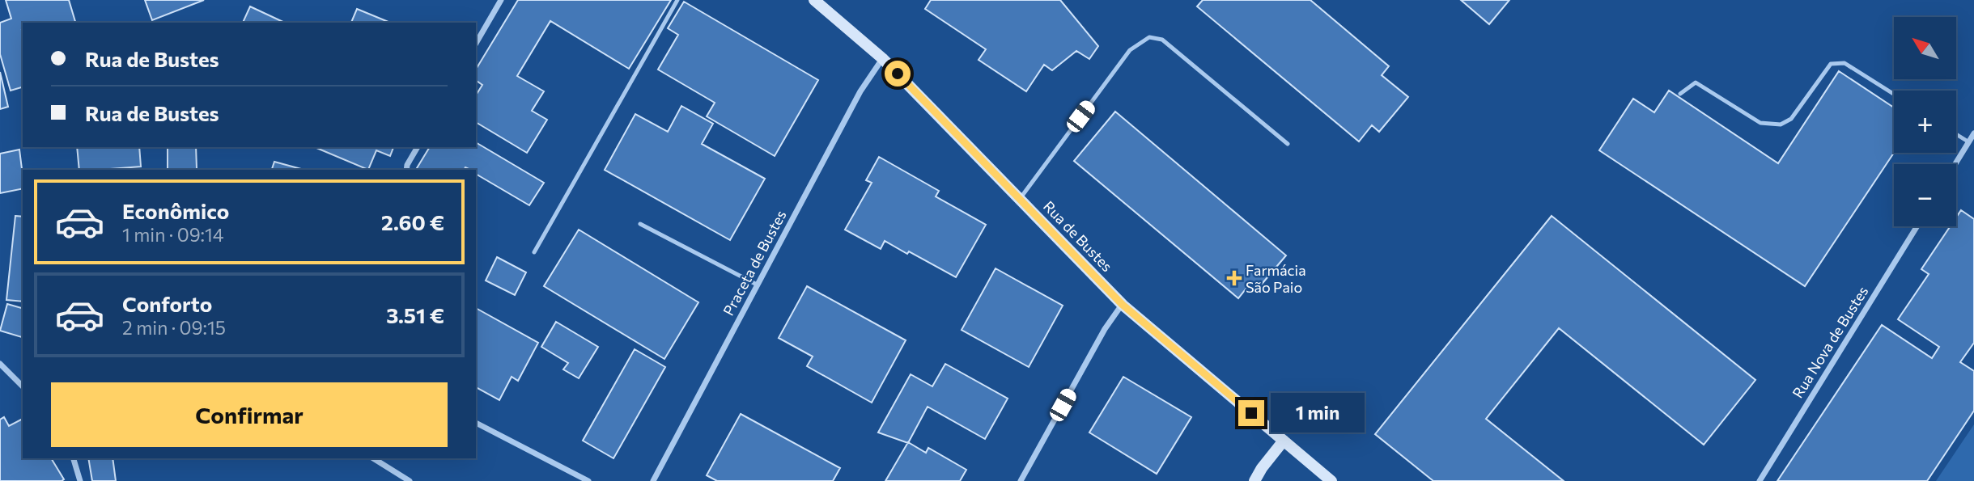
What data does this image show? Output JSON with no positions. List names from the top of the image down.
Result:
{
  "streets": {
    "main road": ["Rua de Bustes"],
    "street": ["Praceta de Bustes", "Rua Nova de Bustes"]
  },
  "crossings": [
    ["Rua de Bustes", "Praceta de Bustes"]
  ],
  "places": {
    "health": ["Farmácia São Paio"]
  },
  "north": "top left",
  "page": {
    "map_buttons": ["+", "−"],
    "banner": ["Rua de Bustes", "Rua de Bustes"],
    "list": [
      {
        "name": "Econômico",
        "note": "1 min · 09:14",
        "value": "2.60 €"
      },
      {
        "name": "Conforto",
        "note": "2 min · 09:15",
        "value": "3.51 €"
      }
    ],
    "buttons": "Confirmar",
    "bubble": "1 min"
  }
}
